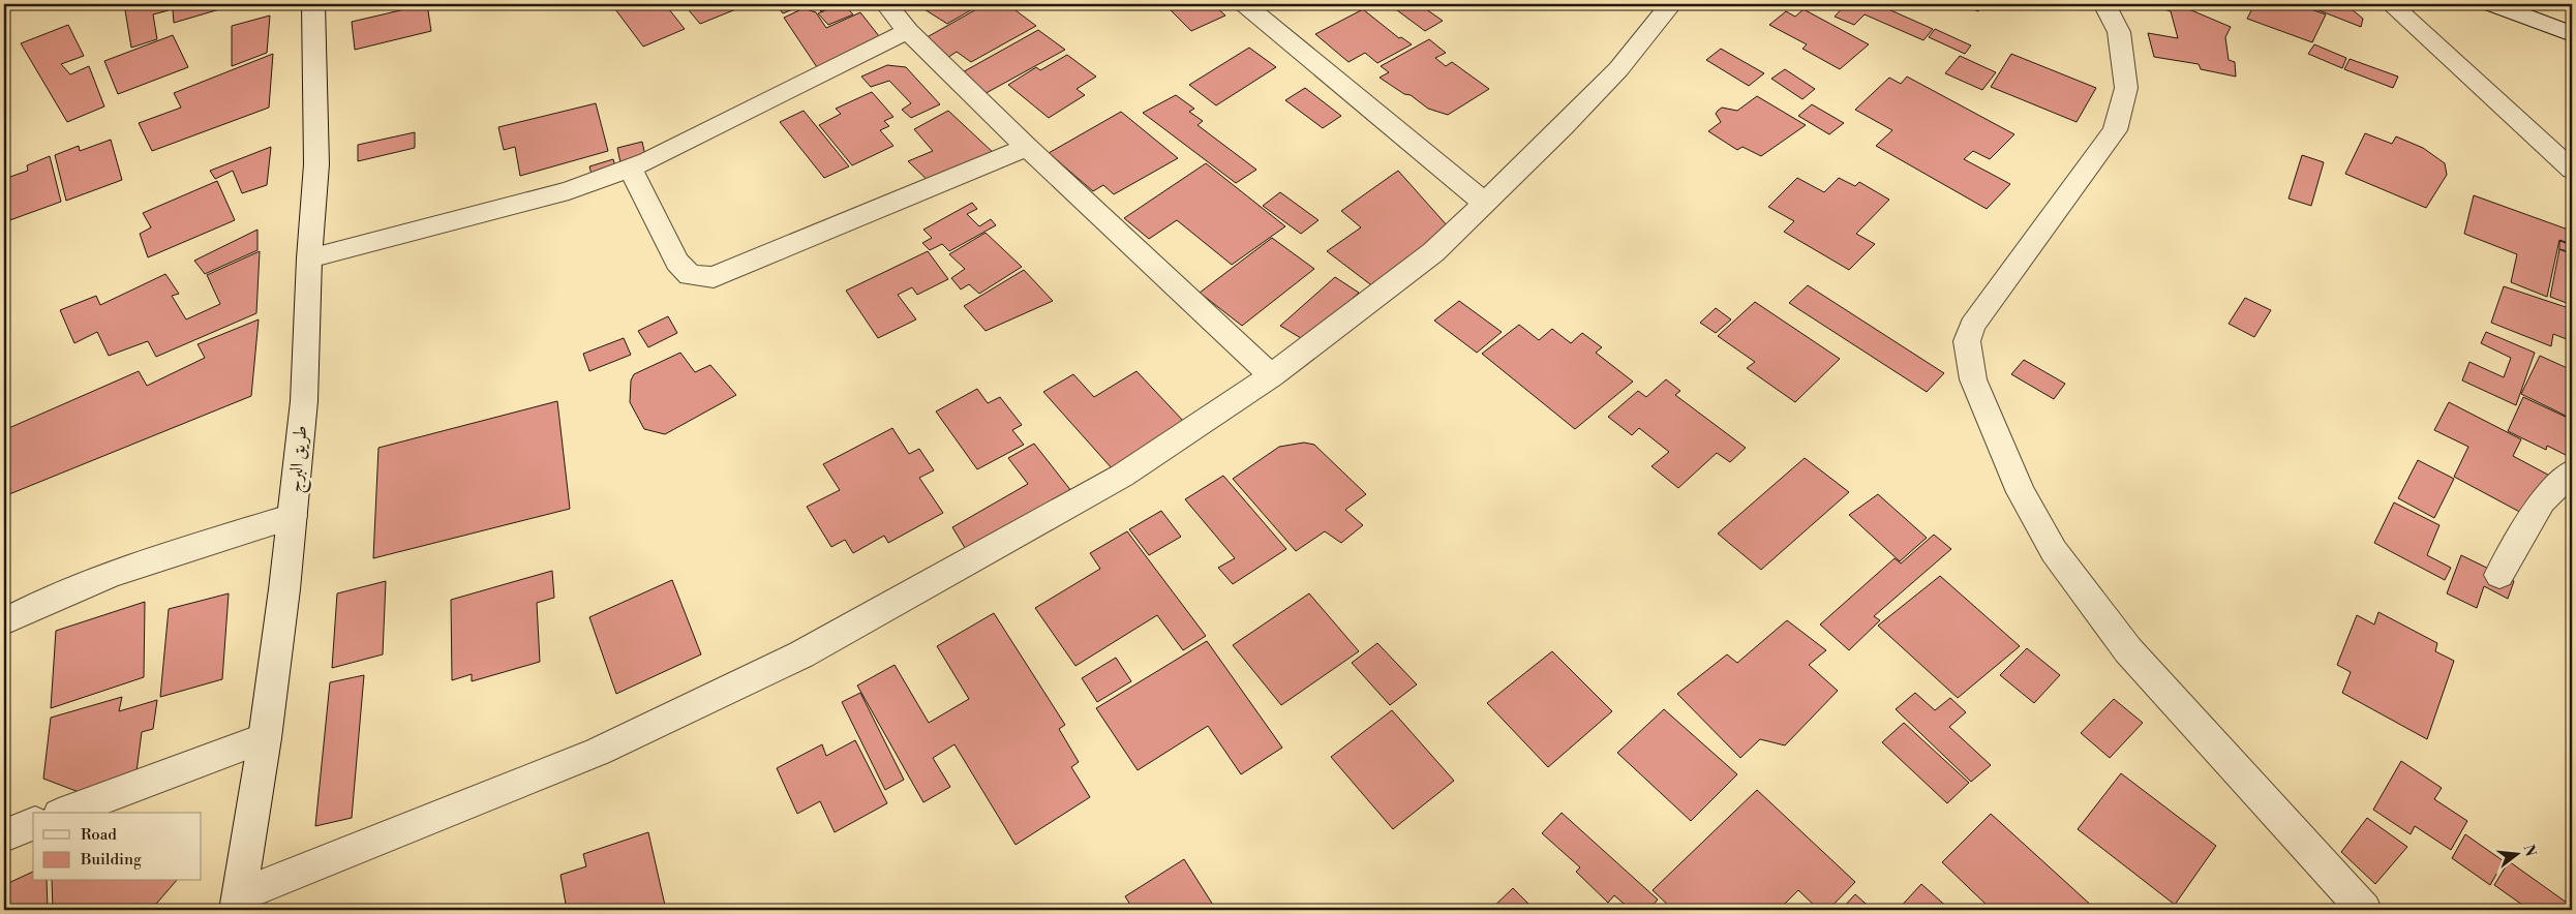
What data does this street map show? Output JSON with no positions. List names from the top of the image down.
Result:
{
  "streets": {
    "street": ["طريق البرج"]
  },
  "legend": ["Road", "Building"],
  "north": "right"
}
